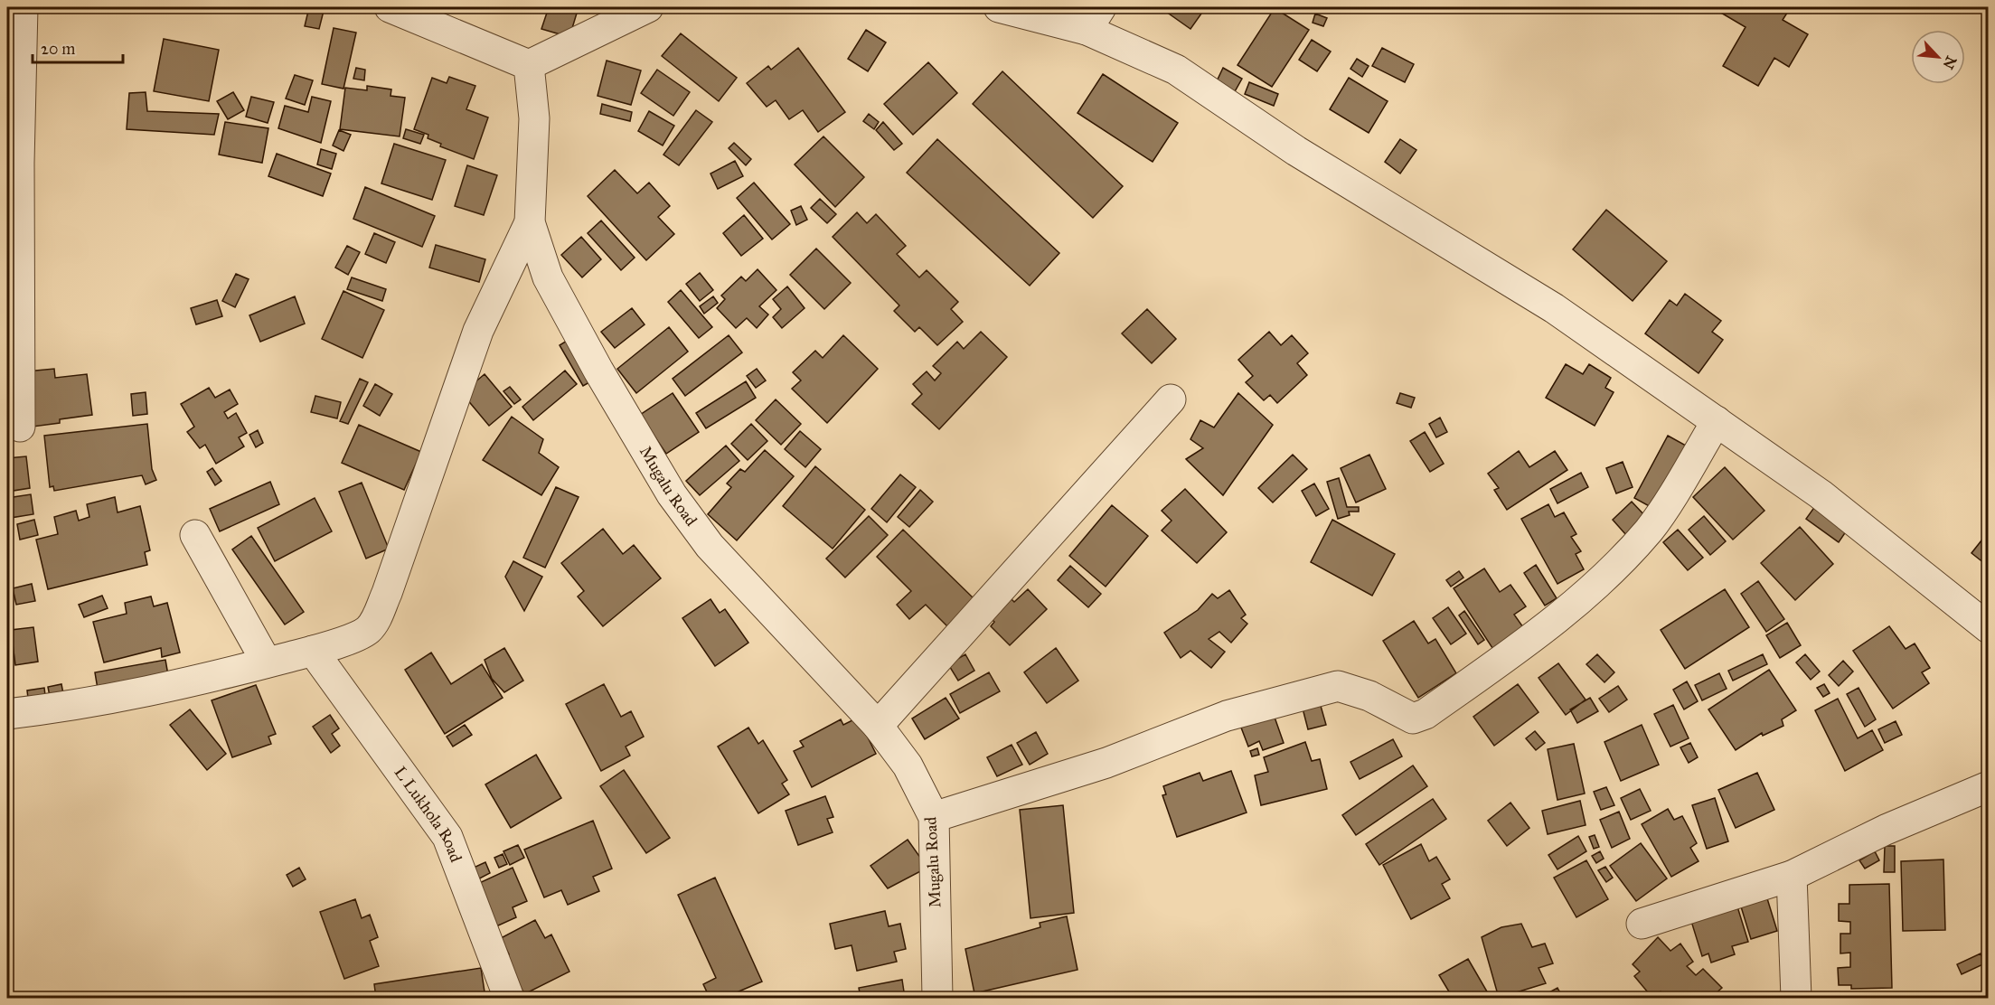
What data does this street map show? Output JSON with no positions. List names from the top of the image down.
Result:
{
  "streets": {
    "street": ["Mugalu Road", "L Lukhola Road"]
  },
  "scale_bar": "20 m",
  "north": "bottom right"
}
